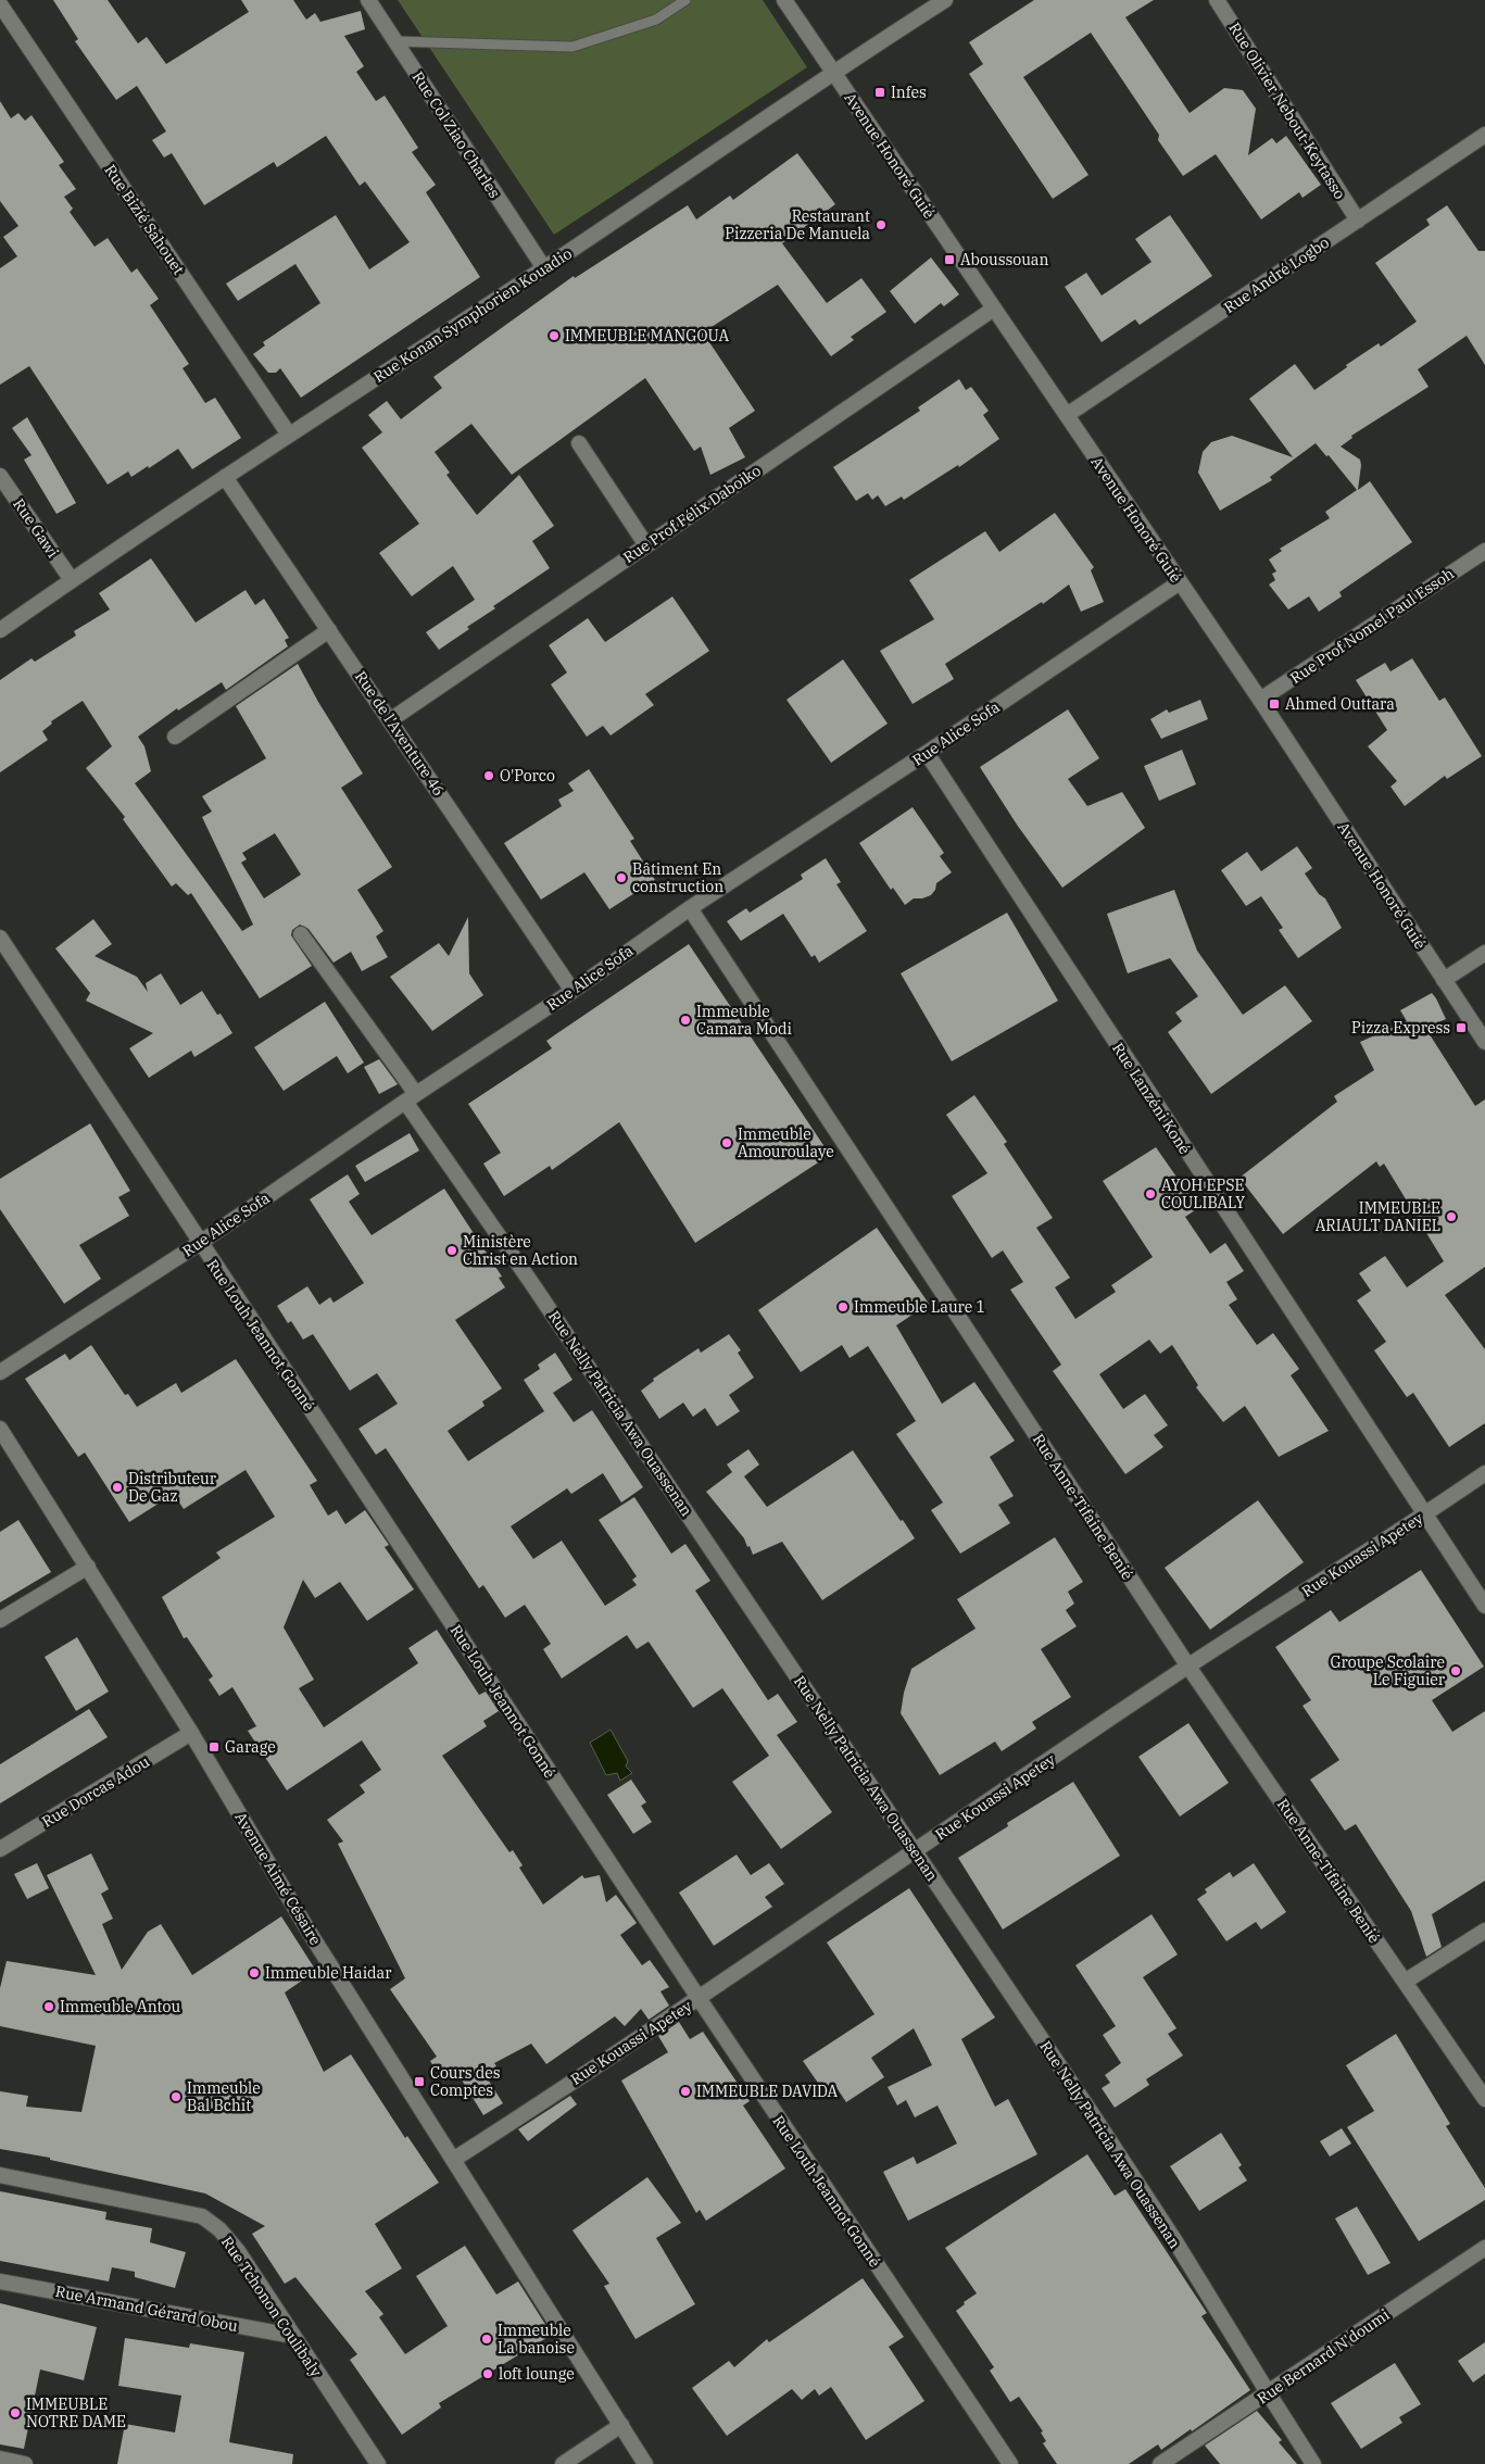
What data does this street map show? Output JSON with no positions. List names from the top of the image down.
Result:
{
  "streets": {
    "street": [
      "Rue Olivier Nebout-Keytasso",
      "Rue Col Ziao Charles",
      "Avenue Honoré Guié",
      "Rue Bizié Sahouet",
      "Rue André Logbo",
      "Rue Konan Symphorien Kouadio",
      "Rue Prof Félix Daboiko",
      "Rue Gawi",
      "Rue Prof Nomel Paul Essoh",
      "Rue de l'Aventure 46",
      "Rue Alice Sofa",
      "Rue Lanzéni Koné",
      "Rue Louh Jeannot Gonné",
      "Rue Nelly Patricia Awa Ouassenan",
      "Rue Anne-Tifaine Benié",
      "Rue Kouassi Apetey",
      "Rue Dorcas Adou",
      "Avenue Aimé Césaire",
      "Rue Tchonon Coulibaly",
      "Rue Armand Gérard Obou",
      "Rue Bernard N'doumi"
    ]
  },
  "crossings": [
    ["Rue Olivier Nebout-Keytasso", "Rue André Logbo"],
    ["Rue Col Ziao Charles", "Rue Konan Symphorien Kouadio"],
    ["Avenue Honoré Guié", "Rue André Logbo"],
    ["Avenue Honoré Guié", "Rue Konan Symphorien Kouadio"],
    ["Avenue Honoré Guié", "Rue Prof Félix Daboiko"],
    ["Avenue Honoré Guié", "Rue Prof Nomel Paul Essoh"],
    ["Avenue Honoré Guié", "Rue Alice Sofa"],
    ["Rue Bizié Sahouet", "Rue Konan Symphorien Kouadio"],
    ["Rue Konan Symphorien Kouadio", "Rue Gawi"],
    ["Rue Konan Symphorien Kouadio", "Rue de l'Aventure 46"],
    ["Rue Prof Félix Daboiko", "Rue de l'Aventure 46"],
    ["Rue de l'Aventure 46", "Rue Alice Sofa"],
    ["Rue Alice Sofa", "Rue Lanzéni Koné"],
    ["Rue Alice Sofa", "Rue Louh Jeannot Gonné"],
    ["Rue Alice Sofa", "Rue Nelly Patricia Awa Ouassenan"],
    ["Rue Alice Sofa", "Rue Anne-Tifaine Benié"],
    ["Rue Lanzéni Koné", "Rue Kouassi Apetey"],
    ["Rue Louh Jeannot Gonné", "Rue Kouassi Apetey"],
    ["Rue Nelly Patricia Awa Ouassenan", "Rue Kouassi Apetey"],
    ["Rue Nelly Patricia Awa Ouassenan", "Rue Bernard N'doumi"],
    ["Rue Anne-Tifaine Benié", "Rue Kouassi Apetey"],
    ["Rue Kouassi Apetey", "Avenue Aimé Césaire"],
    ["Rue Dorcas Adou", "Avenue Aimé Césaire"],
    ["Rue Tchonon Coulibaly", "Rue Armand Gérard Obou"]
  ],
  "places": {
    "transit": [
      "Infes",
      "Aboussouan",
      "Ahmed Outtara",
      "Pizza Express",
      "Garage",
      "Cours des Comptes"
    ],
    "other": [
      "Restaurant Pizzeria De Manuela",
      "IMMEUBLE MANGOUA",
      "O'Porco",
      "Bâtiment En construction",
      "Immeuble Camara Modi",
      "Immeuble Amouroulaye",
      "AYOH EPSE COULIBALY",
      "IMMEUBLE ARIAULT DANIEL",
      "Ministère Christ en Action",
      "Immeuble Laure 1",
      "Distributeur De Gaz",
      "Groupe Scolaire Le Figuier",
      "Immeuble Haidar",
      "Immeuble Antou",
      "IMMEUBLE DAVIDA",
      "Immeuble Bal Bchit",
      "Immeuble La banoise",
      "loft lounge",
      "IMMEUBLE NOTRE DAME"
    ]
  }
}
